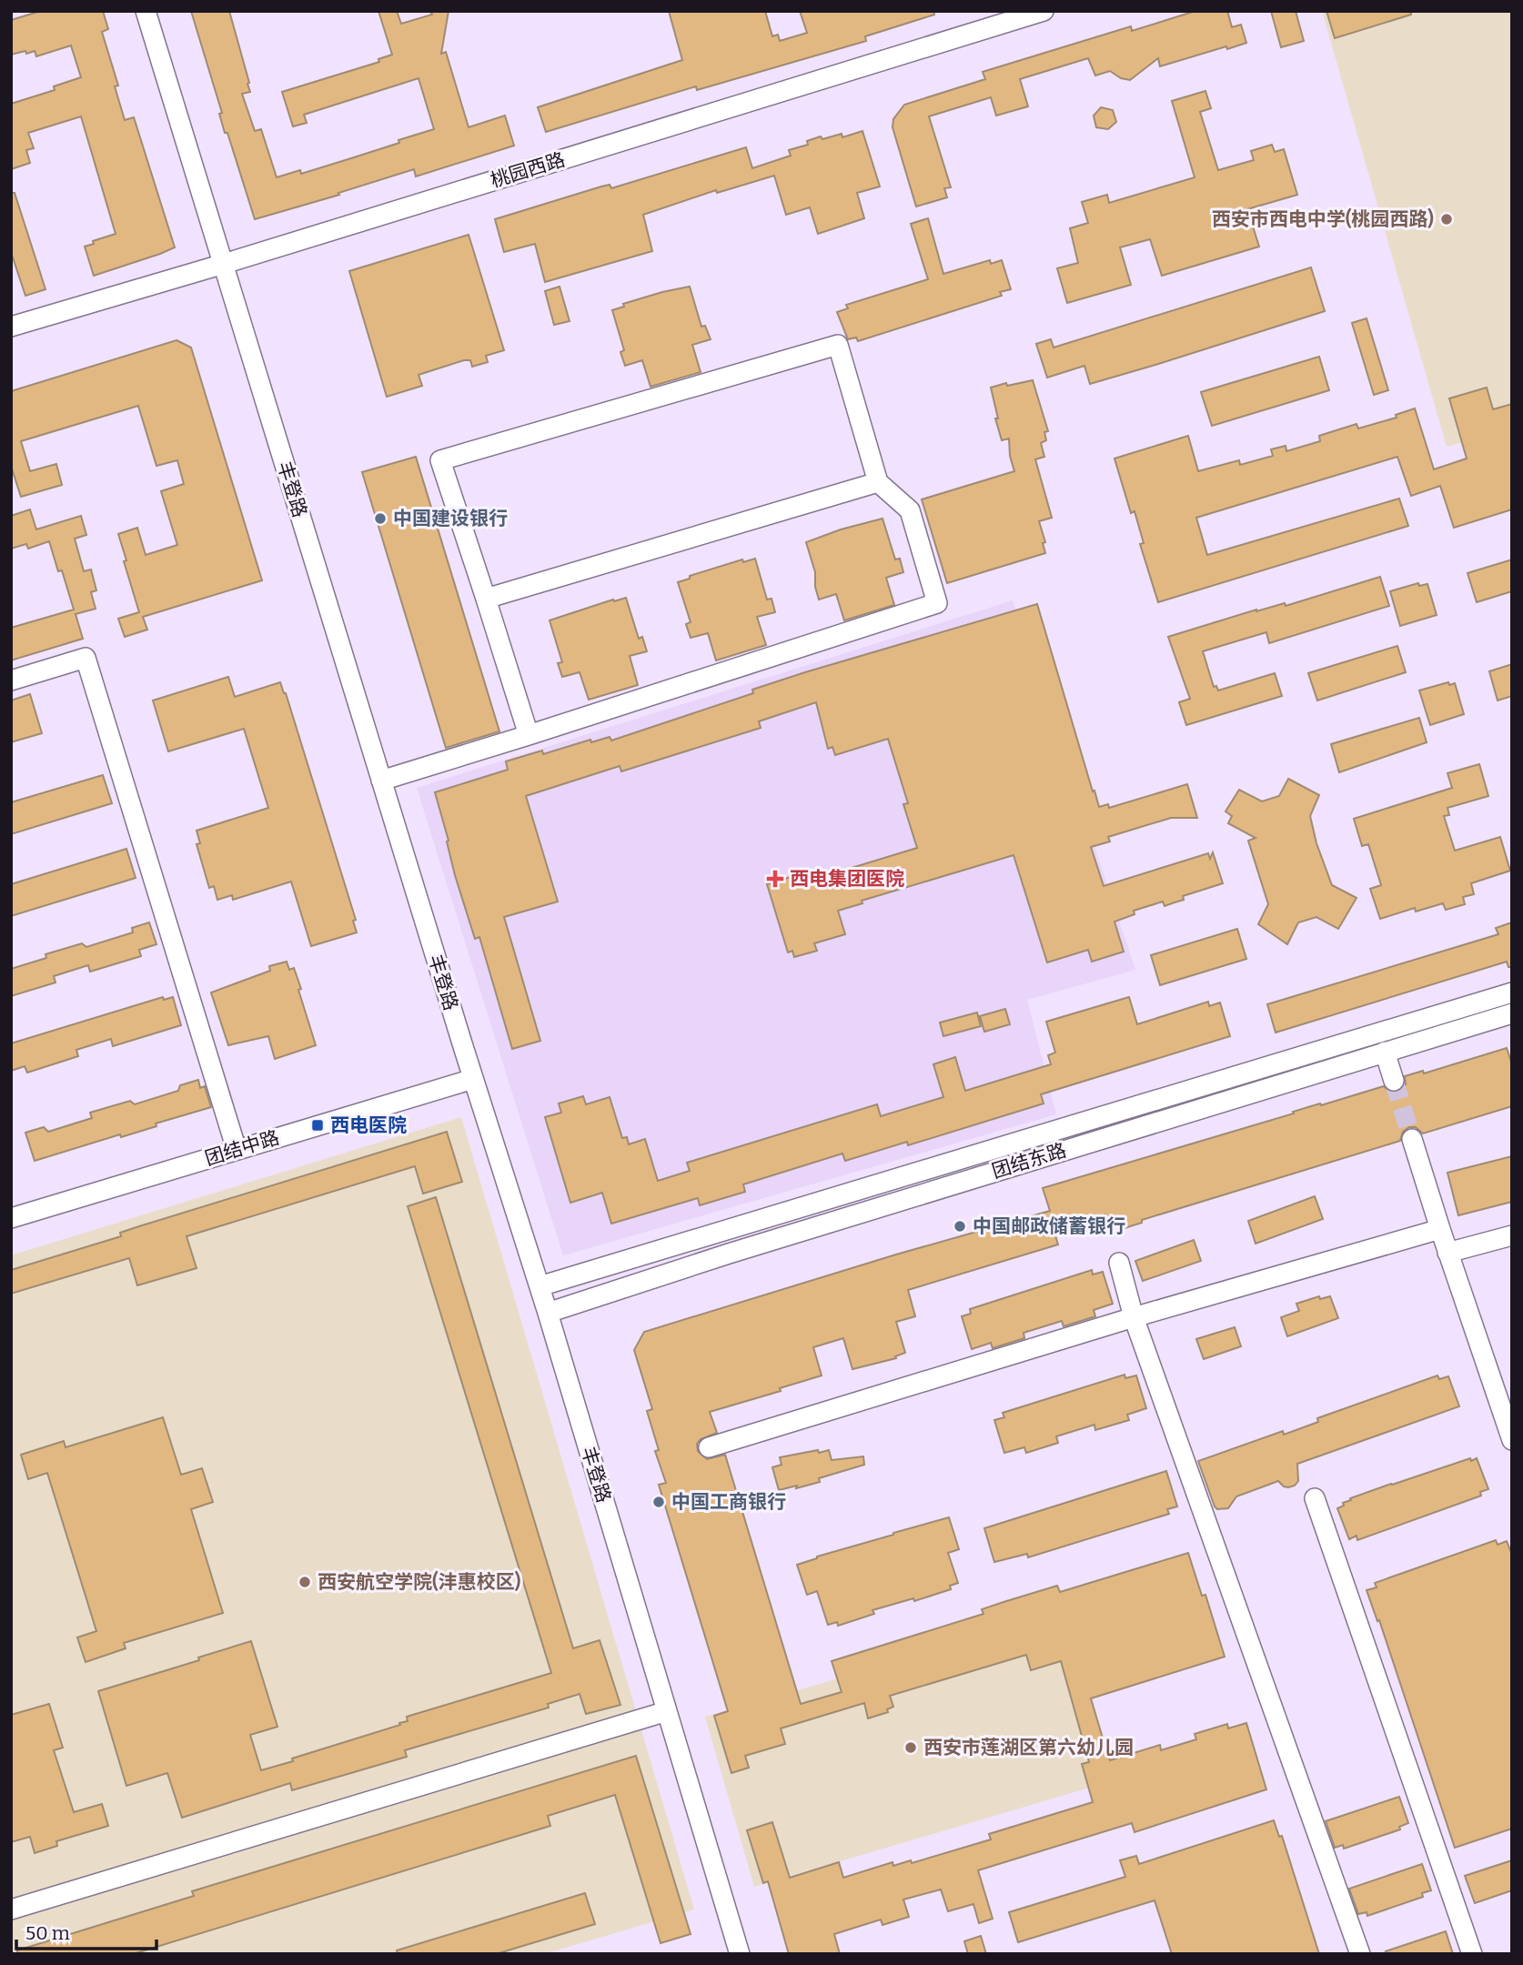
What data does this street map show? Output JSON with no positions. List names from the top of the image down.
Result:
{
  "streets": {
    "street": [
      "桃园西路",
      "丰登路",
      "团结中路",
      "团结东路"
    ]
  },
  "crossings": [
    ["桃园西路", "丰登路"],
    ["丰登路", "团结中路"],
    ["丰登路", "团结东路"]
  ],
  "places": {
    "other": [
      "西安市西电中学(桃园西路)",
      "中国建设银行",
      "中国邮政储蓄银行",
      "中国工商银行",
      "西安航空学院(沣惠校区)",
      "西安市莲湖区第六幼儿园"
    ],
    "health": ["西电集团医院"],
    "transit": ["西电医院"]
  },
  "scale_bar": "50 m"
}
